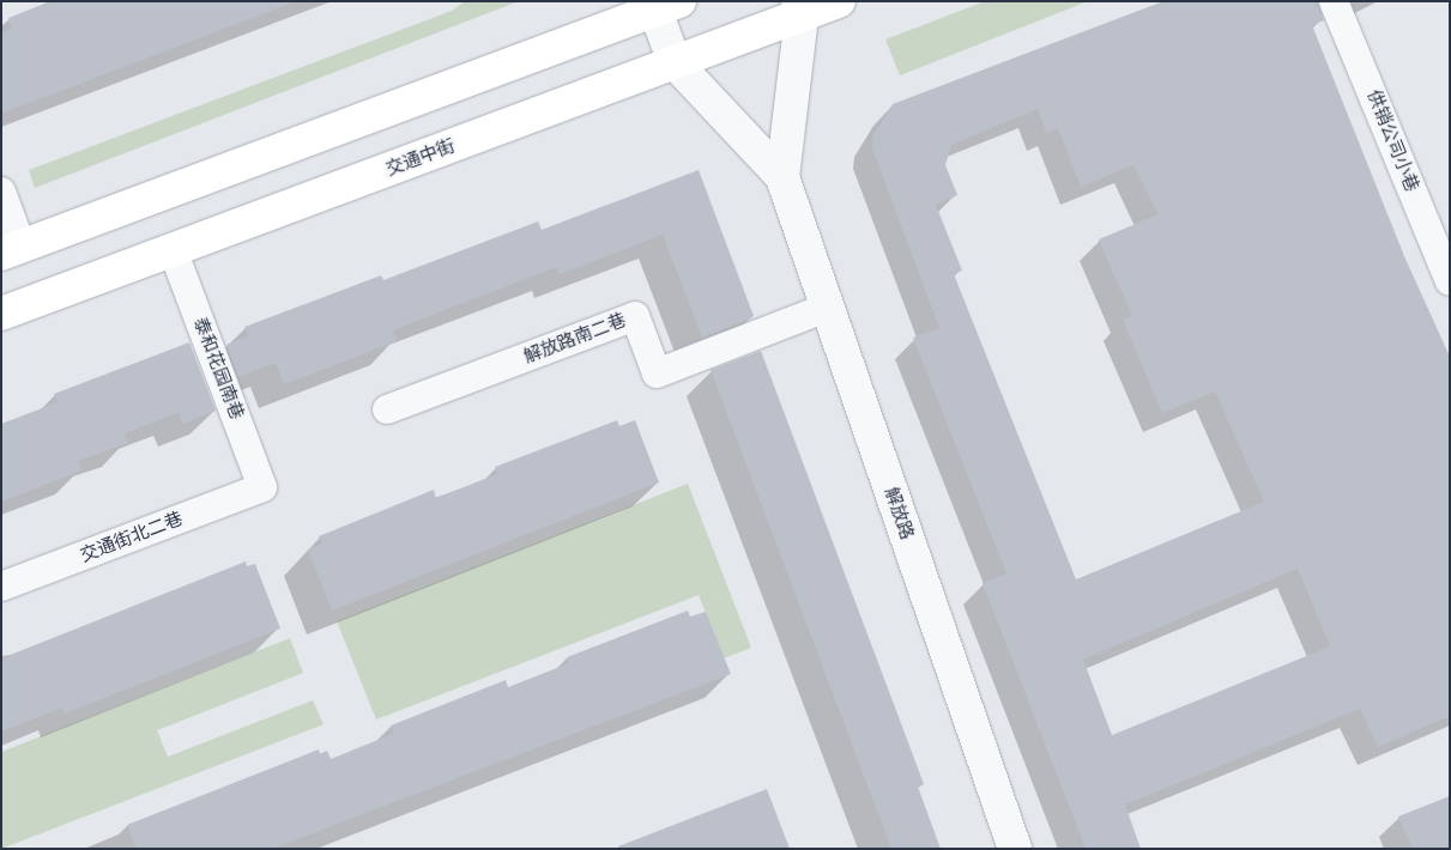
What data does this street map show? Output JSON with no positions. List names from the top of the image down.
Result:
{
  "streets": {
    "main road": ["交通中街"],
    "street": [
      "供销公司小巷",
      "解放路南二巷",
      "泰和花园南巷",
      "解放路",
      "交通街北二巷"
    ]
  },
  "crossings": [
    ["交通中街", "泰和花园南巷"],
    ["交通中街", "解放路"],
    ["解放路南二巷", "解放路"],
    ["泰和花园南巷", "交通街北二巷"]
  ]
}
